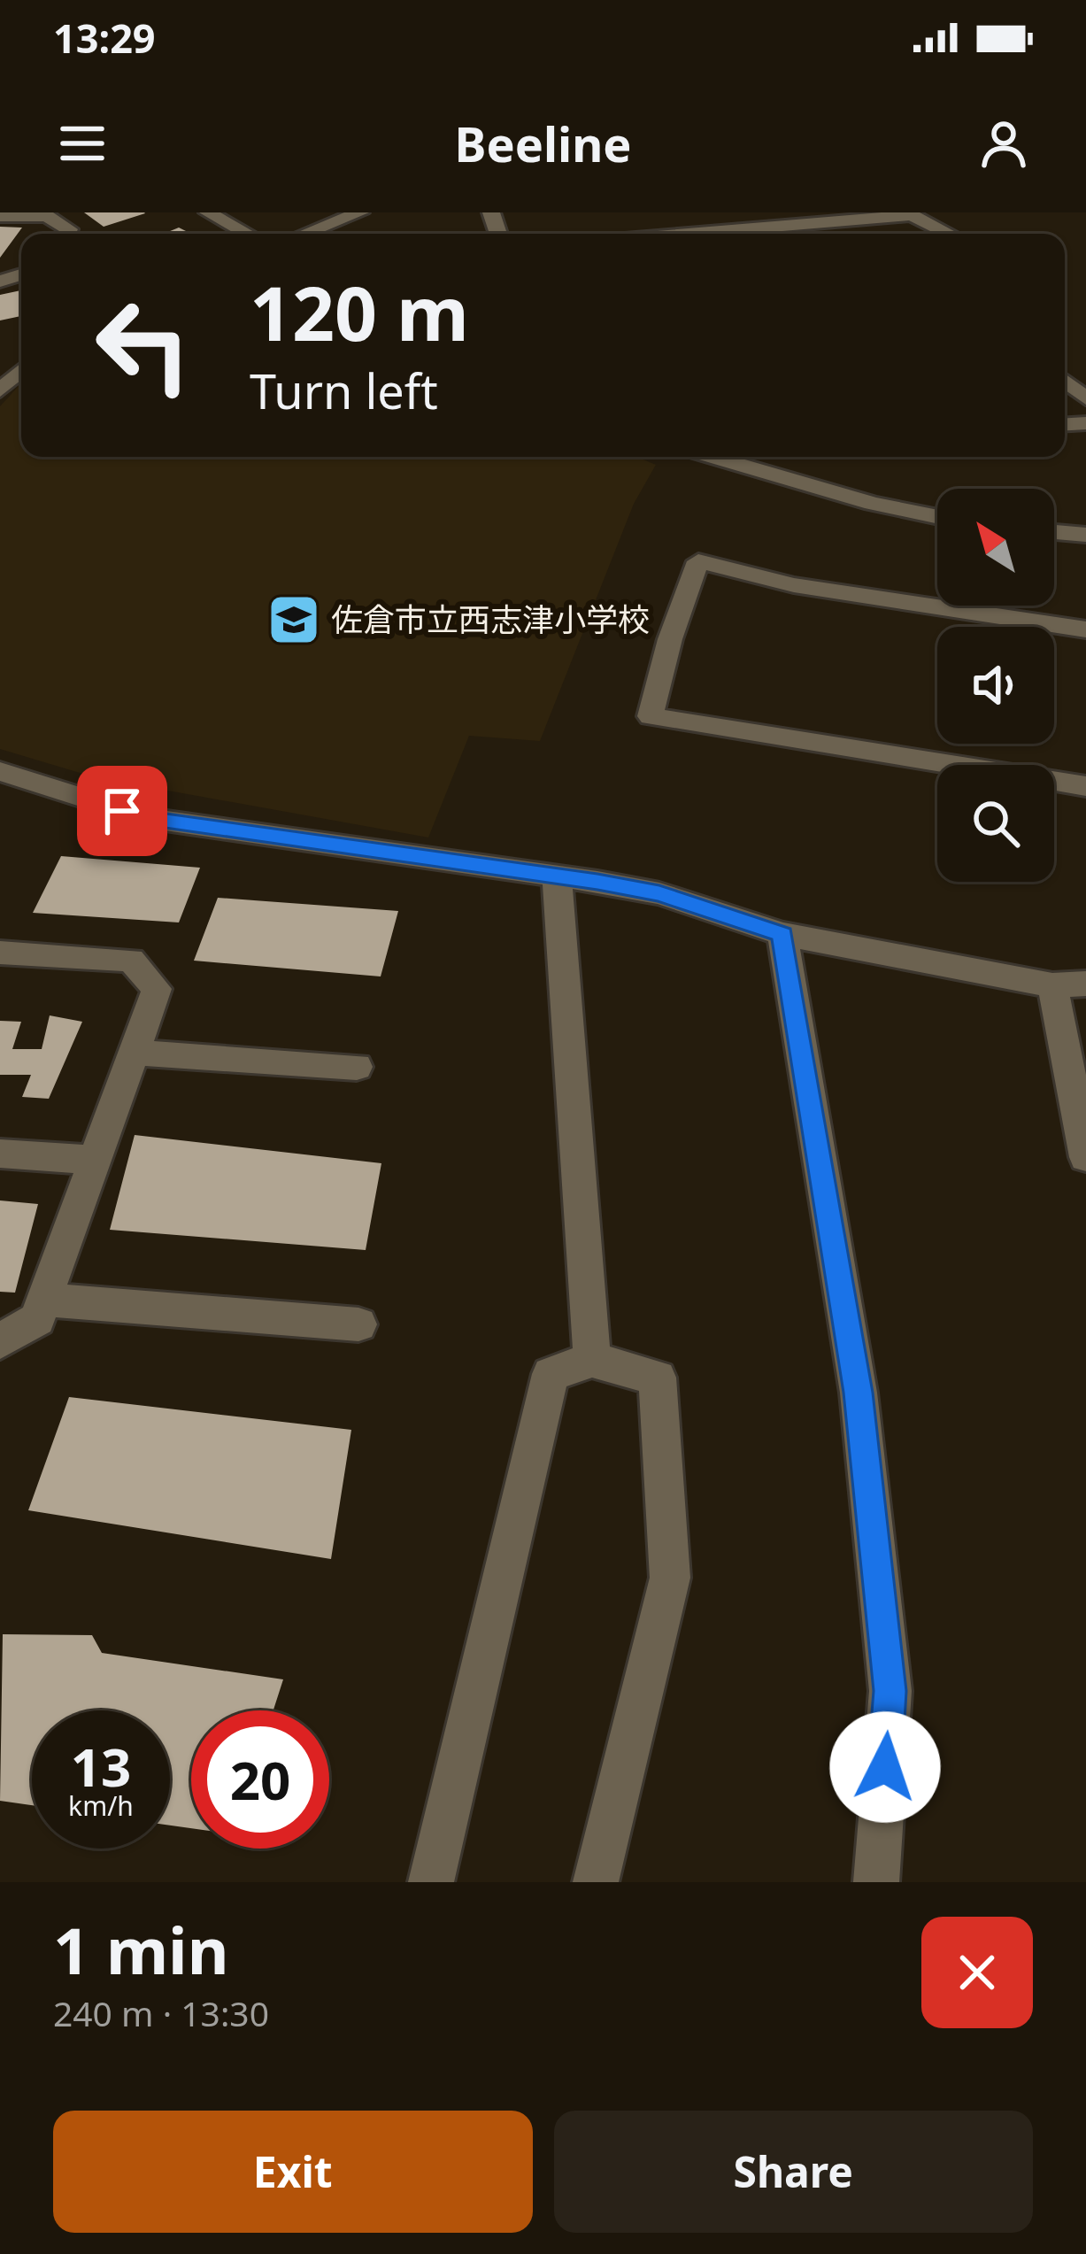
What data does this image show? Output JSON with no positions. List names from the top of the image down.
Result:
{
  "places": {
    "school or university": ["佐倉市立西志津小学校"]
  },
  "north": "top left",
  "page": {
    "status": "13:29",
    "header": "Beeline",
    "turn": ["120 m", "Turn left"],
    "speed": "13 km/h",
    "limit": "20",
    "heading": ["1 min", "240 m · 13:30"],
    "buttons": ["Exit", "Share"]
  }
}
